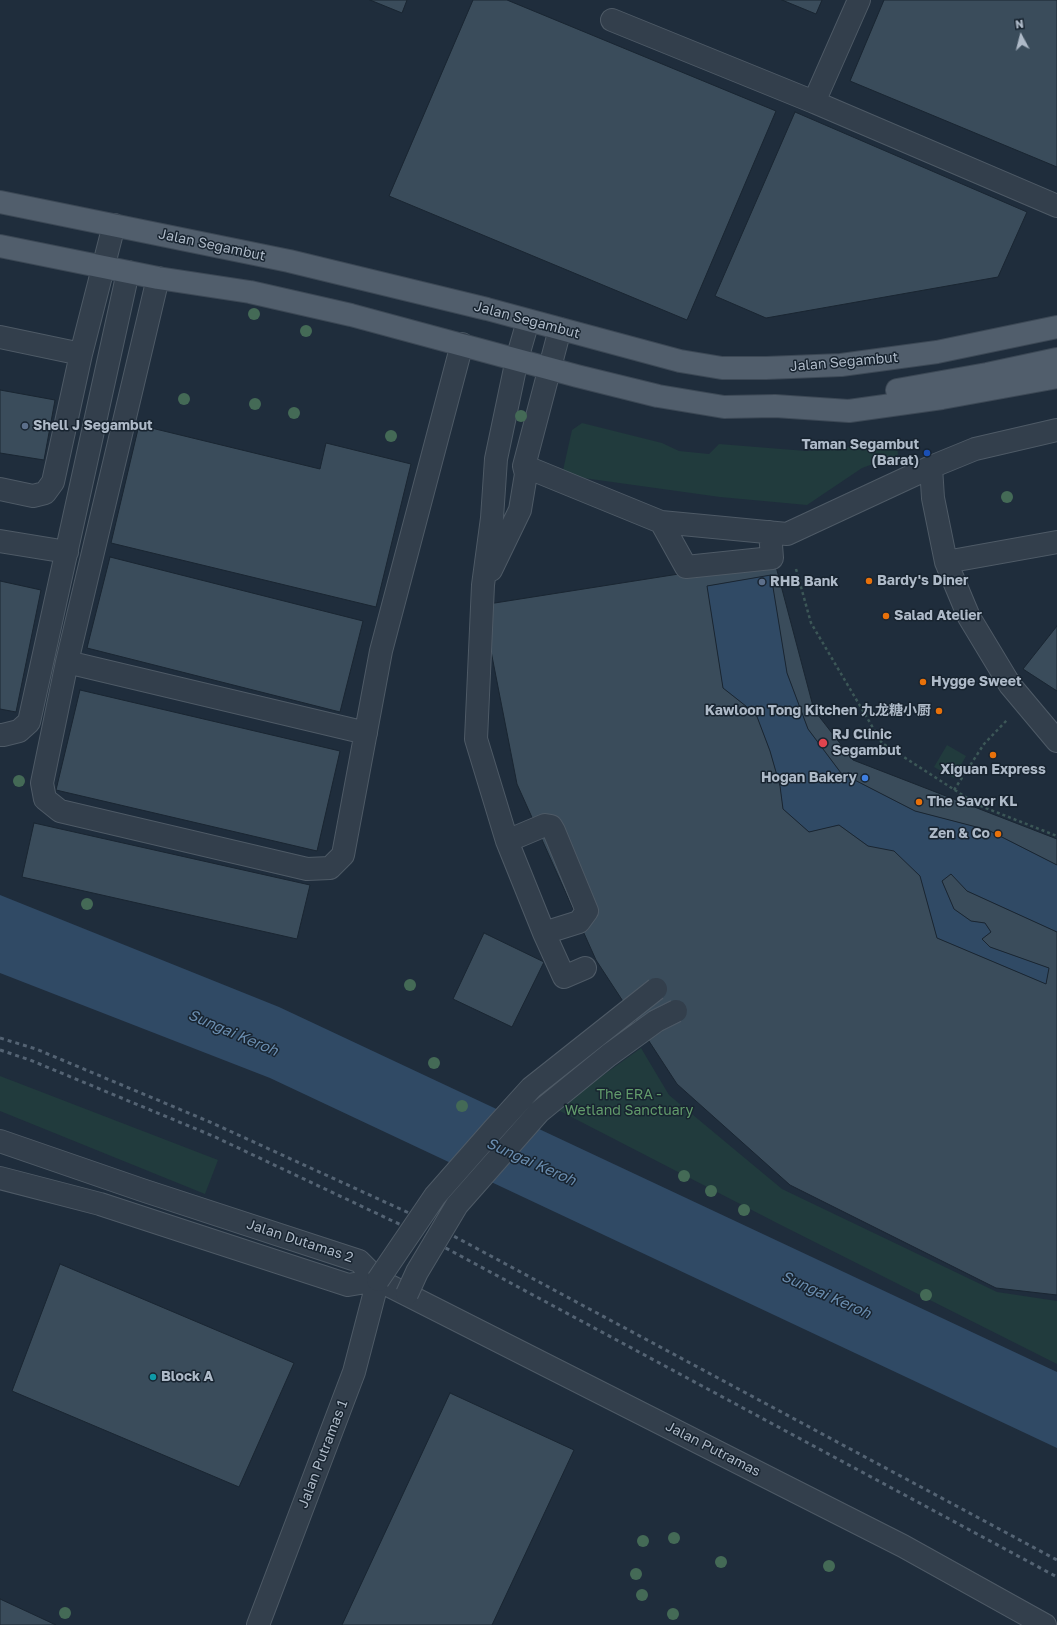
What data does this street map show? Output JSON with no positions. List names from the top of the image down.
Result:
{
  "streets": {
    "main road": ["Jalan Segambut"],
    "street": ["Jalan Dutamas 2", "Jalan Putramas", "Jalan Putramas 1"]
  },
  "crossings": [
    ["Jalan Dutamas 2", "Jalan Putramas"],
    ["Jalan Dutamas 2", "Jalan Putramas 1"],
    ["Jalan Putramas", "Jalan Putramas 1"]
  ],
  "water": ["Sungai Keroh"],
  "parks": ["The ERA - Wetland Sanctuary"],
  "places": [
    "Shell J Segambut",
    "Taman Segambut (Barat)",
    "Bardy's Diner",
    "RHB Bank",
    "Salad Atelier",
    "Hygge Sweet",
    "Kawloon Tong Kitchen 九龙糖小厨",
    "RJ Clinic Segambut",
    "Xiguan Express",
    "Hogan Bakery",
    "The Savor KL",
    "Zen & Co",
    "Block A"
  ],
  "north": "top"
}
